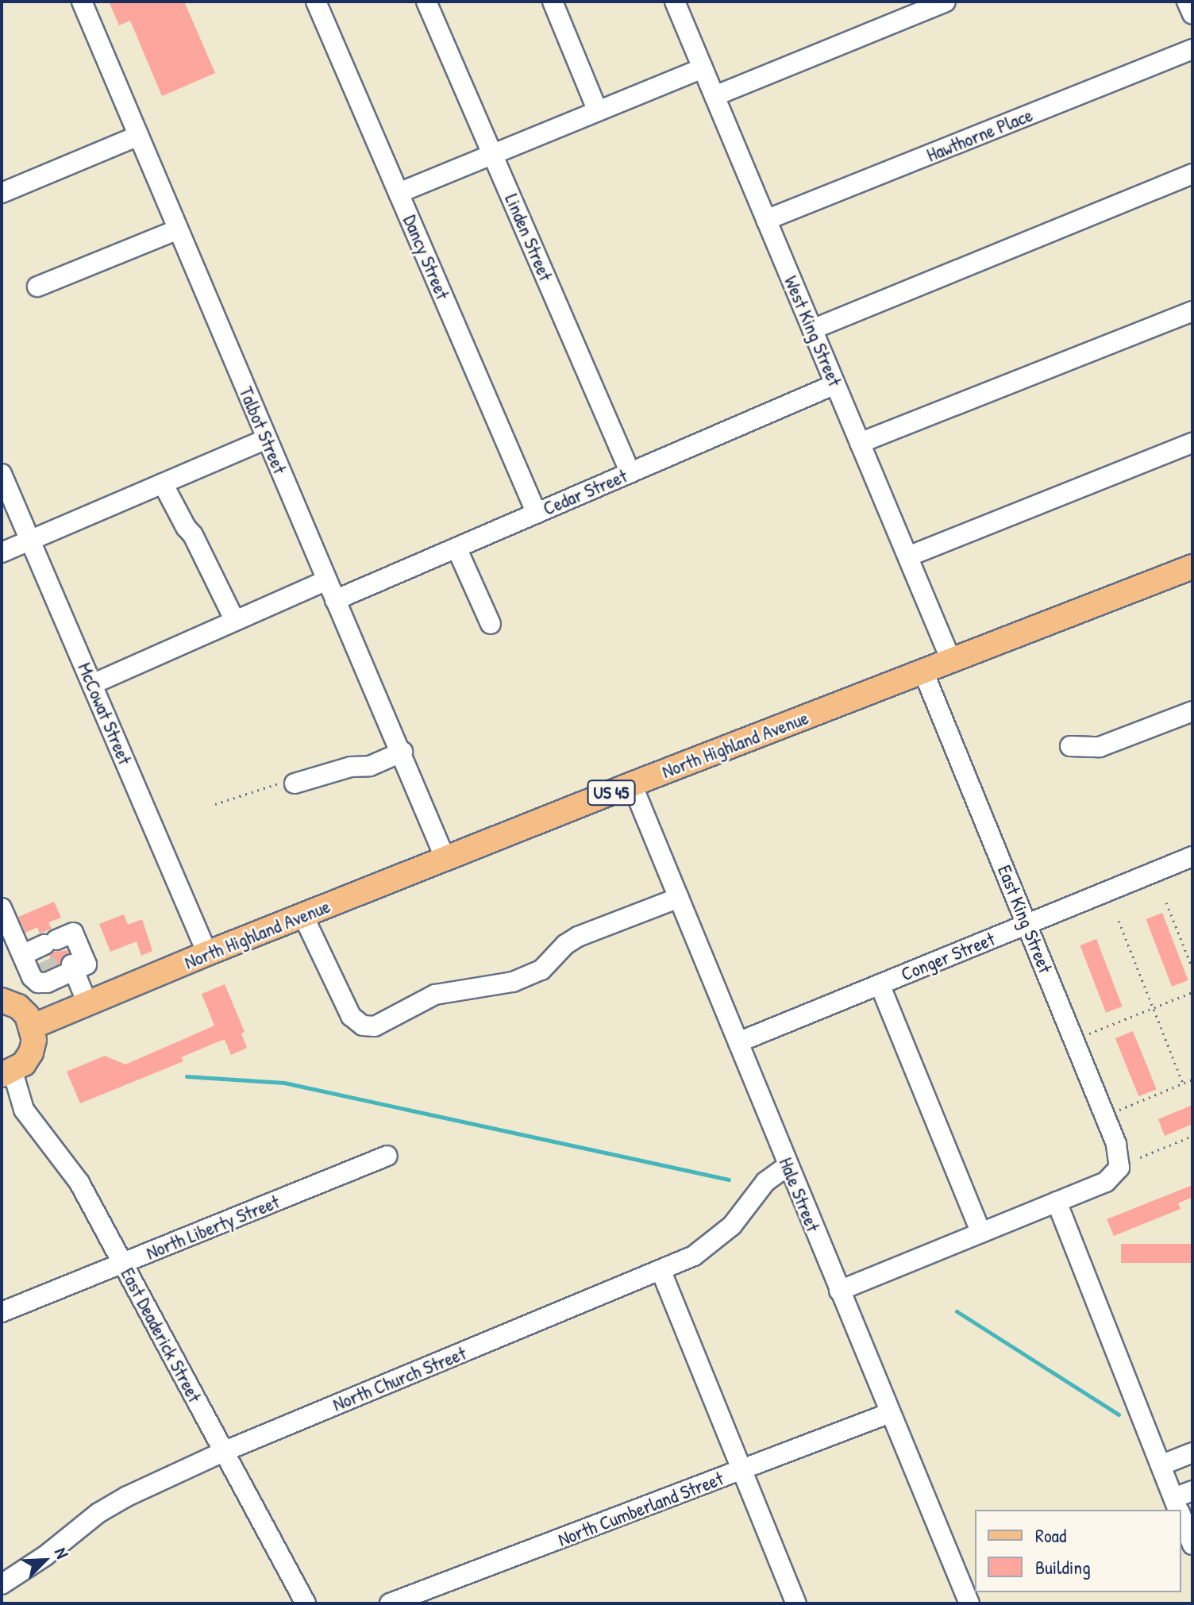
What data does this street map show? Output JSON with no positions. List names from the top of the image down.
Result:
{
  "streets": {
    "main road": ["North Highland Avenue", "US 45"],
    "street": [
      "Hawthorne Place",
      "Linden Street",
      "Dancy Street",
      "West King Street",
      "Talbot Street",
      "Cedar Street",
      "McCowat Street",
      "East King Street",
      "Conger Street",
      "Hale Street",
      "North Liberty Street",
      "East Deaderick Street",
      "North Church Street",
      "North Cumberland Street"
    ]
  },
  "crossings": [
    ["Hawthorne Place", "West King Street"],
    ["Linden Street", "Cedar Street"],
    ["Dancy Street", "Cedar Street"],
    ["West King Street", "Cedar Street"],
    ["West King Street", "North Highland Avenue"],
    ["Talbot Street", "Cedar Street"],
    ["Talbot Street", "North Highland Avenue"],
    ["McCowat Street", "North Highland Avenue"],
    ["North Highland Avenue", "East King Street"],
    ["North Highland Avenue", "Hale Street"],
    ["East King Street", "Conger Street"],
    ["Conger Street", "Hale Street"],
    ["Hale Street", "North Church Street"],
    ["Hale Street", "North Cumberland Street"],
    ["North Liberty Street", "East Deaderick Street"],
    ["East Deaderick Street", "North Church Street"]
  ],
  "legend": ["Road", "Building"],
  "north": "top right"
}
